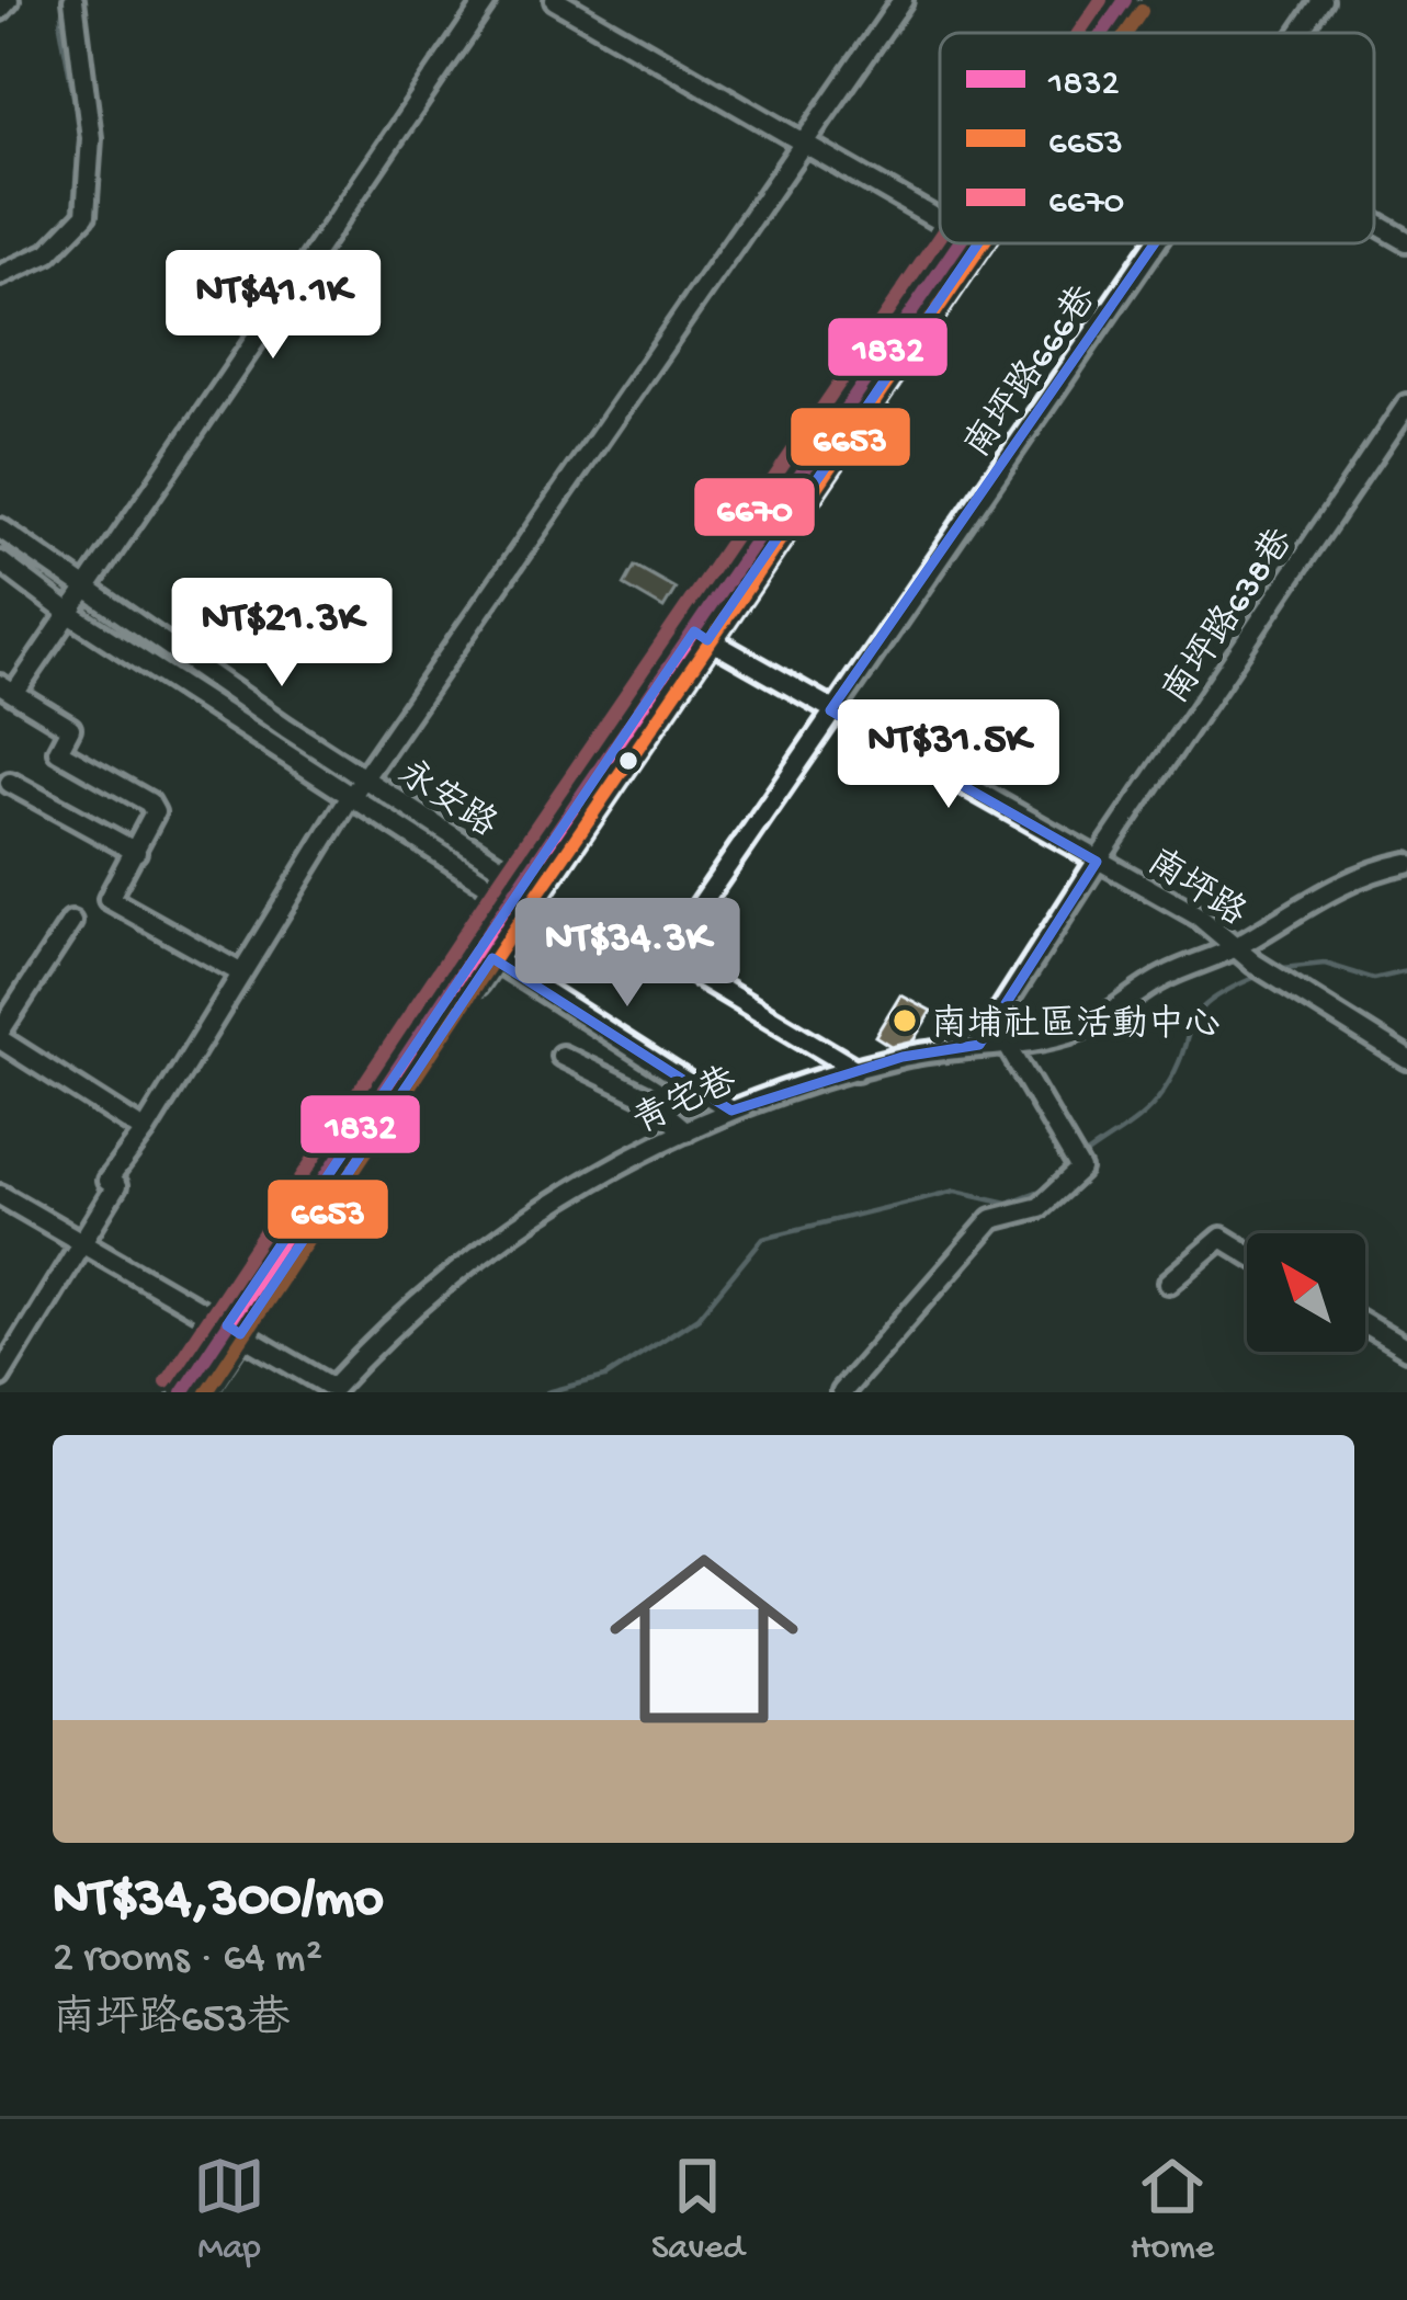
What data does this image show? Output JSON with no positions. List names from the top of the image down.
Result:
{
  "streets": {
    "street": [
      "南坪路666巷",
      "南坪路638巷",
      "永安路",
      "南坪路",
      "青宅巷"
    ]
  },
  "crossings": [
    ["南坪路666巷", "南坪路"],
    ["南坪路666巷", "青宅巷"],
    ["南坪路638巷", "南坪路"],
    ["南坪路638巷", "青宅巷"],
    ["南坪路", "青宅巷"]
  ],
  "places": ["南埔社區活動中心"],
  "lines": ["transit line 1832", "transit line 6670", "transit line 6653"],
  "legend": ["1832", "6653", "6670"],
  "north": "top left",
  "page": {
    "price": [
      "NT$41.1K",
      "NT$21.3K",
      "NT$31.5K",
      "NT$34.3K"
    ],
    "list": [
      {
        "name": "NT$34,300/mo",
        "note": "2 rooms · 64 m² · 南坪路653巷"
      }
    ],
    "tabs": ["Map", "Saved", "Home"]
  }
}
